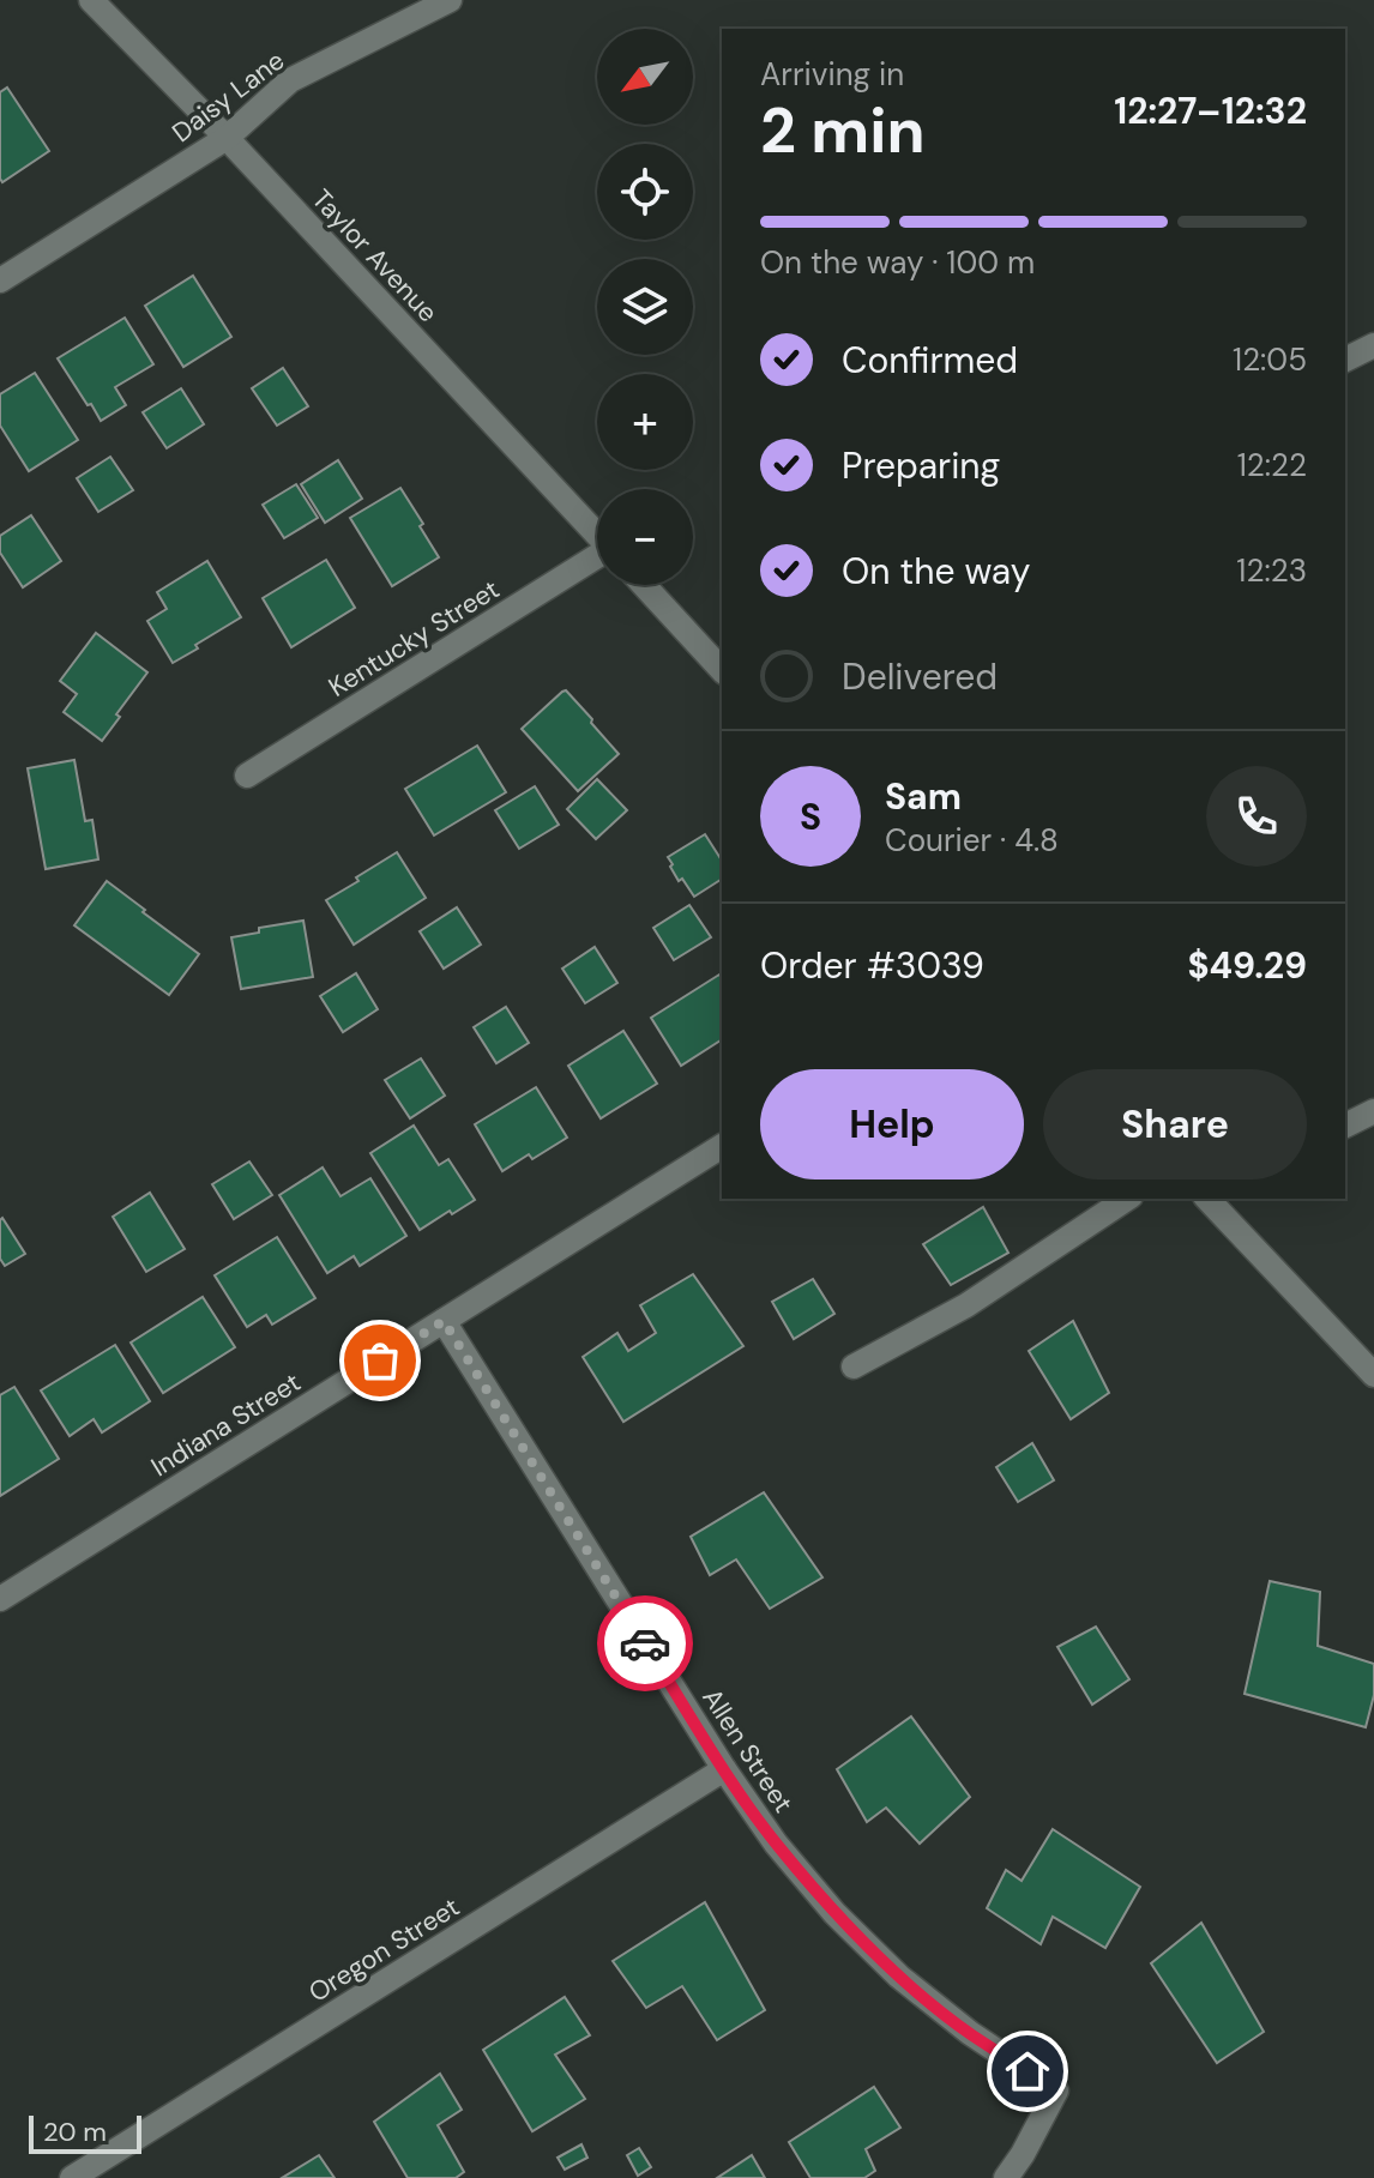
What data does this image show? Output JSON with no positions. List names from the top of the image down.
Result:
{
  "streets": {
    "street": [
      "Daisy Lane",
      "Taylor Avenue",
      "Kentucky Street",
      "Indiana Street",
      "Allen Street",
      "Oregon Street"
    ]
  },
  "crossings": [
    ["Daisy Lane", "Taylor Avenue"],
    ["Indiana Street", "Allen Street"],
    ["Allen Street", "Oregon Street"]
  ],
  "scale_bar": "20 m",
  "north": "bottom left",
  "page": {
    "map_buttons": ["+", "−"],
    "heading": ["2 min", "Arriving in", "12:27–12:32"],
    "panel": [
      "Sam",
      "Courier · 4.8",
      "Order #3039",
      "$49.29"
    ],
    "bar": "On the way · 100 m",
    "list": [
      ["Confirmed", "12:05"],
      ["Preparing", "12:22"],
      ["On the way", "12:23"],
      "Delivered"
    ],
    "round": "S",
    "buttons": ["Help", "Share"],
    "scale": "20 m"
  }
}
